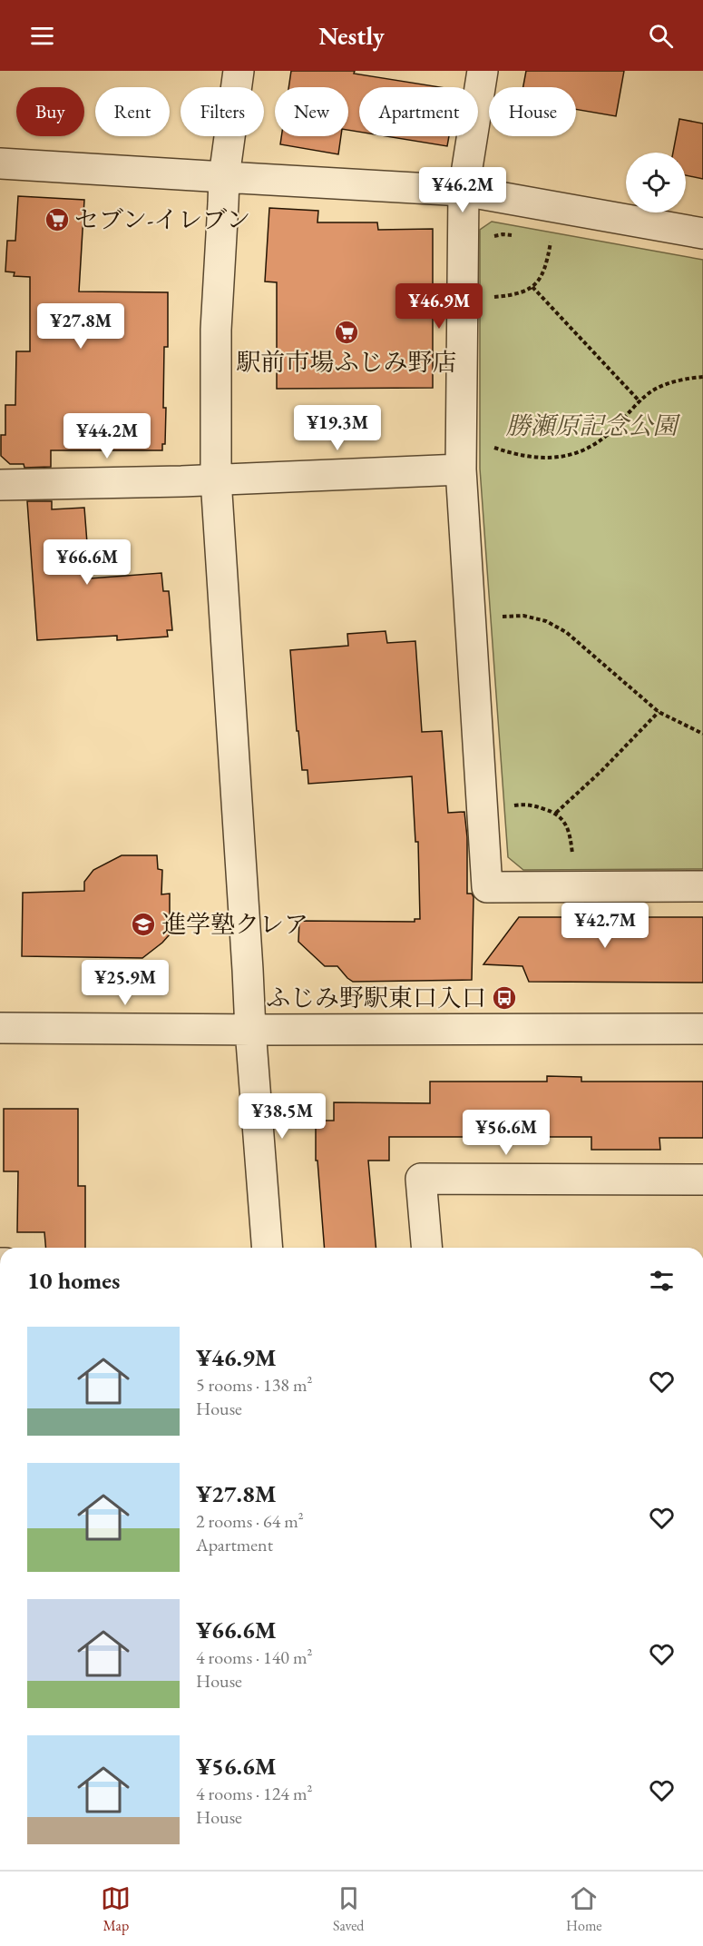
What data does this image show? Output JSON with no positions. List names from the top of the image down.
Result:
{
  "parks": ["勝瀬原記念公園"],
  "places": {
    "supermarket": ["セブン-イレブン", "駅前市場ふじみ野店"],
    "school or university": ["進学塾クレア"],
    "bus stop": ["ふじみ野駅東口入口"]
  },
  "page": {
    "header": "Nestly",
    "chip": [
      "Buy",
      "Rent",
      "Filters",
      "New",
      "Apartment",
      "House"
    ],
    "price": [
      "¥46.2M",
      "¥46.9M",
      "¥27.8M",
      "¥19.3M",
      "¥44.2M",
      "¥66.6M",
      "¥42.7M",
      "¥25.9M",
      "¥38.5M",
      "¥56.6M"
    ],
    "heading": "10 homes",
    "list": [
      {
        "name": "¥46.9M",
        "note": "5 rooms · 138 m² · House"
      },
      {
        "name": "¥27.8M",
        "note": "2 rooms · 64 m² · Apartment"
      },
      {
        "name": "¥66.6M",
        "note": "4 rooms · 140 m² · House"
      },
      {
        "name": "¥56.6M",
        "note": "4 rooms · 124 m² · House"
      }
    ],
    "tabs": ["Map", "Saved", "Home"]
  }
}
